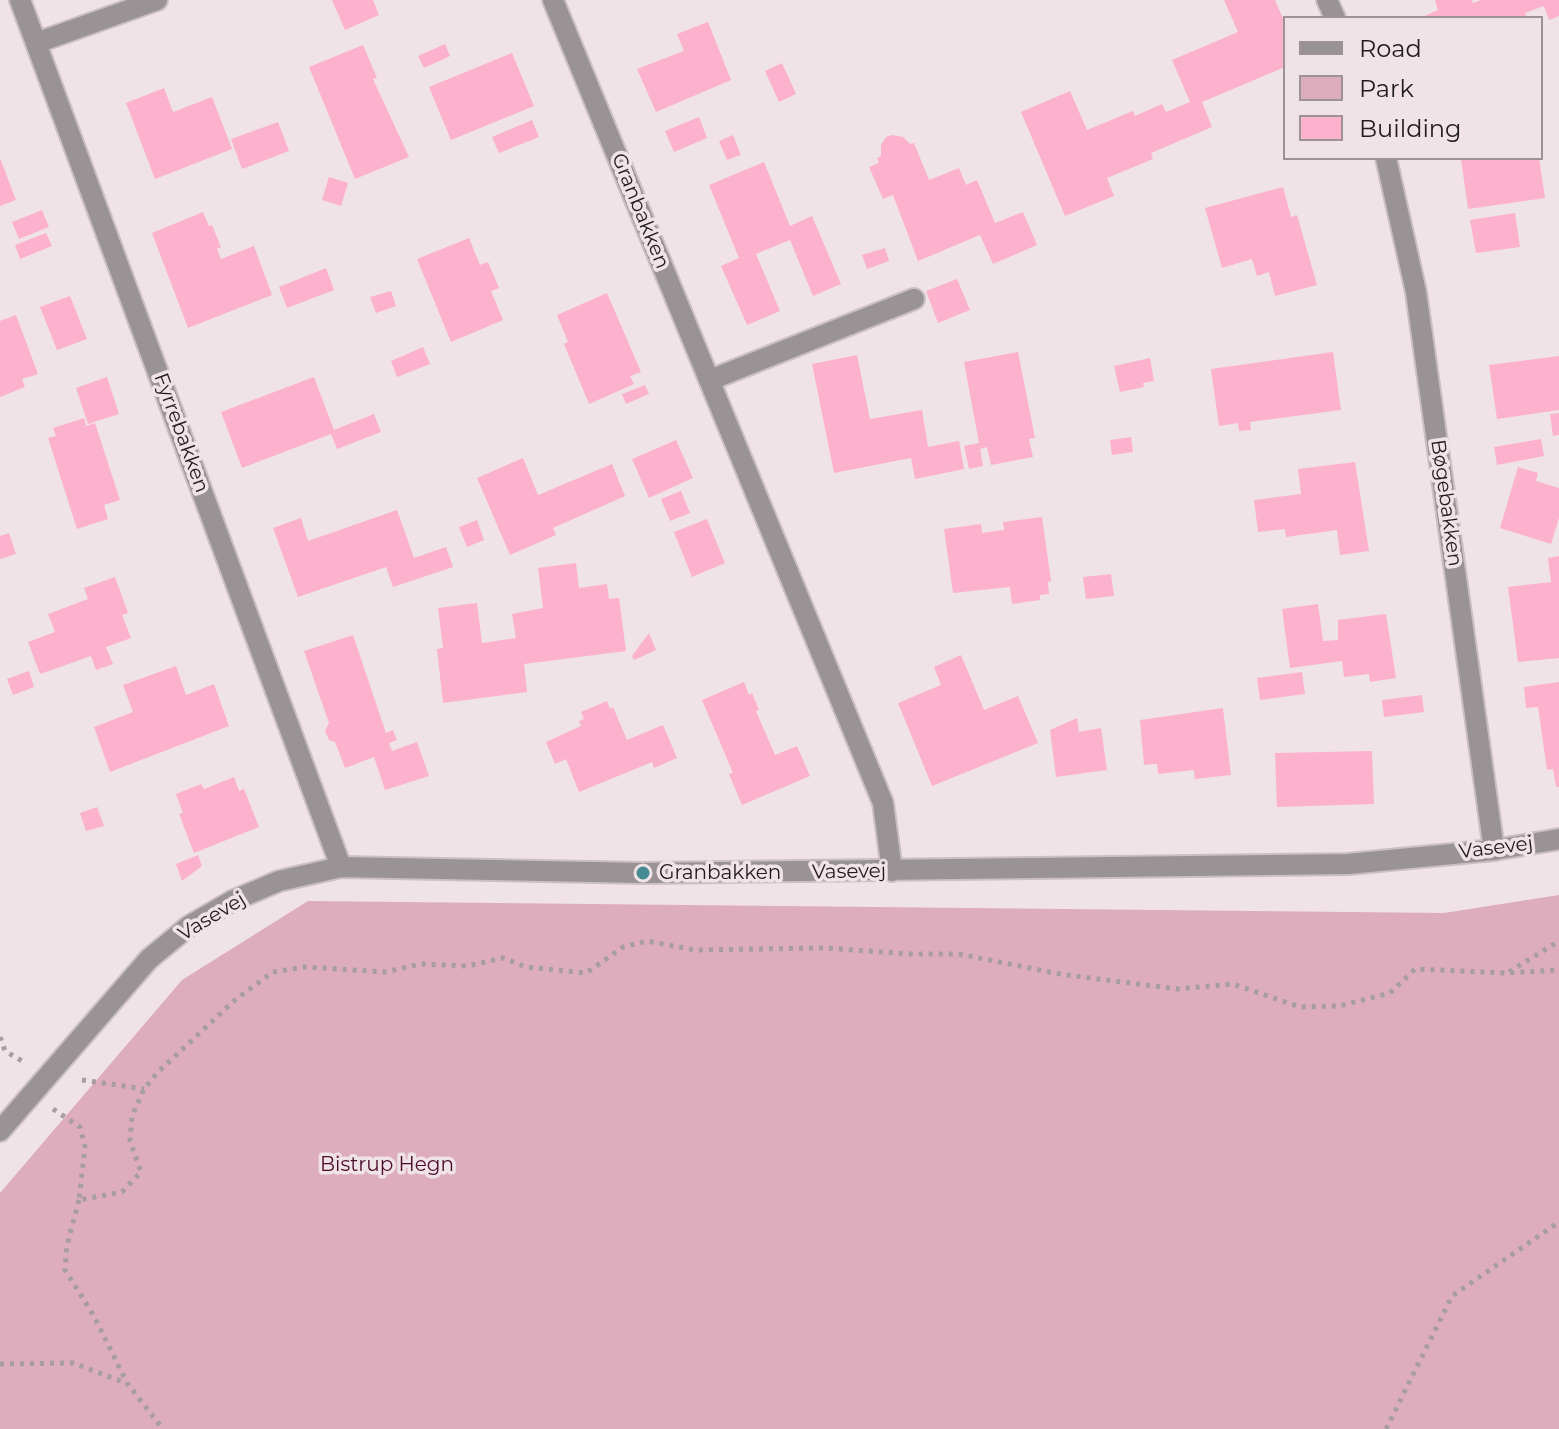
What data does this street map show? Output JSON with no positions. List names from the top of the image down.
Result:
{
  "streets": {
    "street": [
      "Granbakken",
      "Fyrrebakken",
      "Bøgebakken",
      "Vasevej"
    ]
  },
  "crossings": [
    ["Granbakken", "Vasevej"],
    ["Fyrrebakken", "Vasevej"],
    ["Bøgebakken", "Vasevej"]
  ],
  "parks": ["Bistrup Hegn"],
  "places": ["Granbakken"],
  "legend": ["Road", "Park", "Building"]
}
